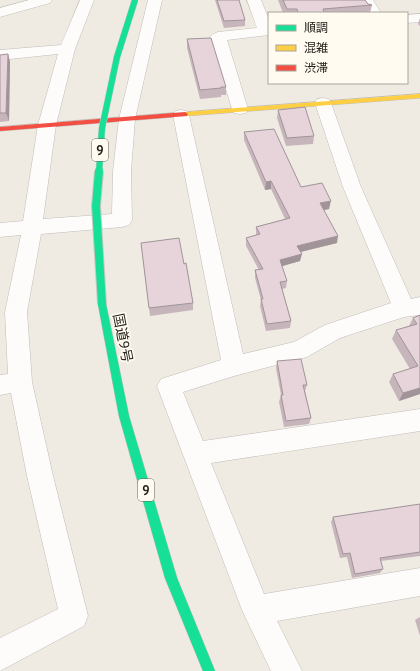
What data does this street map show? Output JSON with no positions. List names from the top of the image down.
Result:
{
  "streets": {
    "main road": ["9", "国道9号"]
  },
  "legend": ["順調", "混雑", "渋滞"]
}
